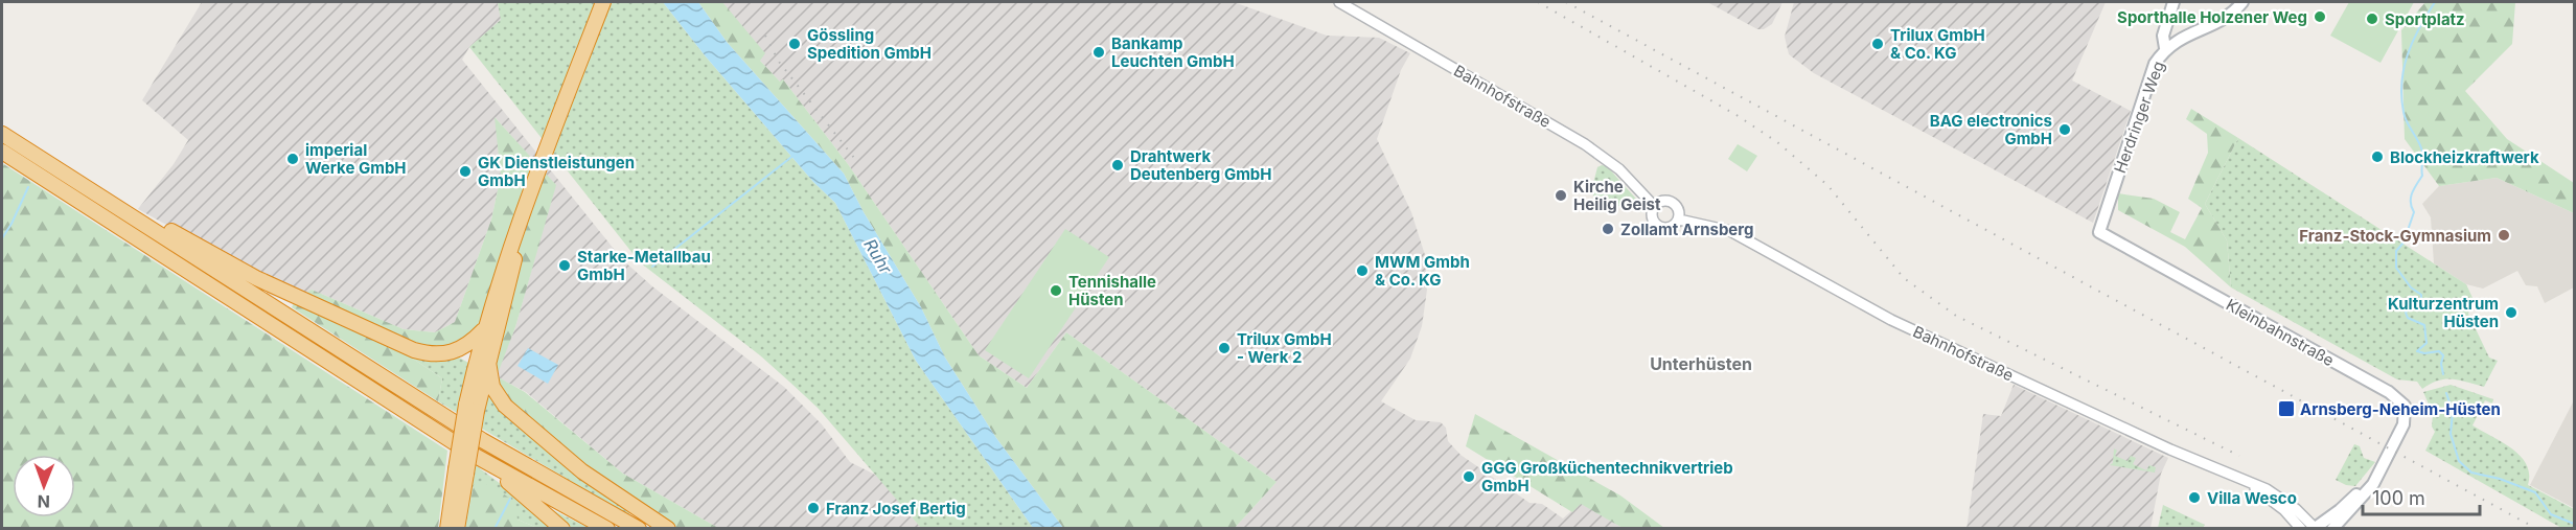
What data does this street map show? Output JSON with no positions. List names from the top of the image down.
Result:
{
  "streets": {
    "main road": ["Herdringer Weg", "Kleinbahnstraße"],
    "street": ["Bahnhofstraße"]
  },
  "crossings": [
    ["Bahnhofstraße", "Kleinbahnstraße"],
    ["Herdringer Weg", "Kleinbahnstraße"]
  ],
  "districts": ["Unterhüsten"],
  "water": ["Ruhr"],
  "places": {
    "other": [
      "Sporthalle Holzener Weg",
      "Sportplatz",
      "Gössling Spedition GmbH",
      "Trilux GmbH & Co. KG",
      "Bankamp Leuchten GmbH",
      "BAG electronics GmbH",
      "Blockheizkraftwerk",
      "imperial Werke GmbH",
      "Drahtwerk Deutenberg GmbH",
      "GK Dienstleistungen GmbH",
      "Kirche Heilig Geist",
      "Zollamt Arnsberg",
      "Franz-Stock-Gymnasium",
      "Starke-Metallbau GmbH",
      "MWM Gmbh & Co. KG",
      "Tennishalle Hüsten",
      "Kulturzentrum Hüsten",
      "Trilux GmbH - Werk 2",
      "GGG Großküchentechnikvertrieb GmbH",
      "Villa Wesco",
      "Franz Josef Bertig"
    ],
    "transit": ["Arnsberg-Neheim-Hüsten"]
  },
  "scale_bar": "100 m",
  "north": "bottom"
}
